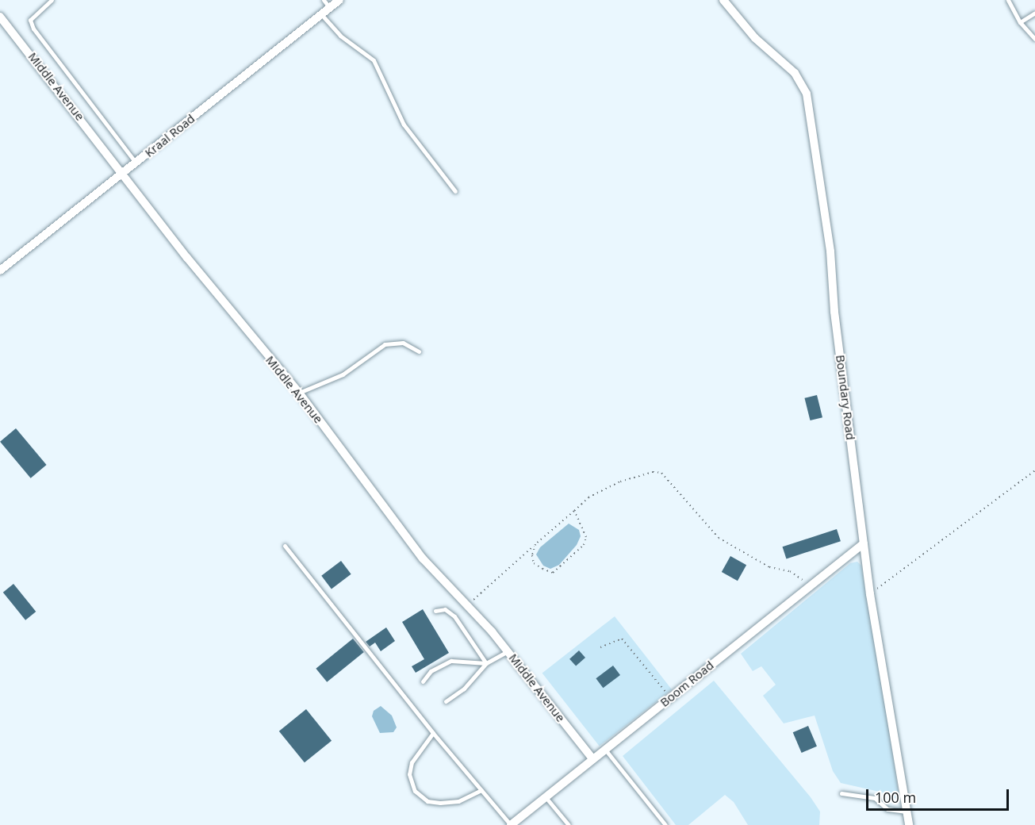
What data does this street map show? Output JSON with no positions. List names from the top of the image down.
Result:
{
  "streets": {
    "street": [
      "Middle Avenue",
      "Kraal Road",
      "Boundary Road",
      "Boom Road"
    ]
  },
  "crossings": [
    ["Middle Avenue", "Kraal Road"],
    ["Middle Avenue", "Boom Road"],
    ["Boundary Road", "Boom Road"]
  ],
  "scale_bar": "100 m"
}
